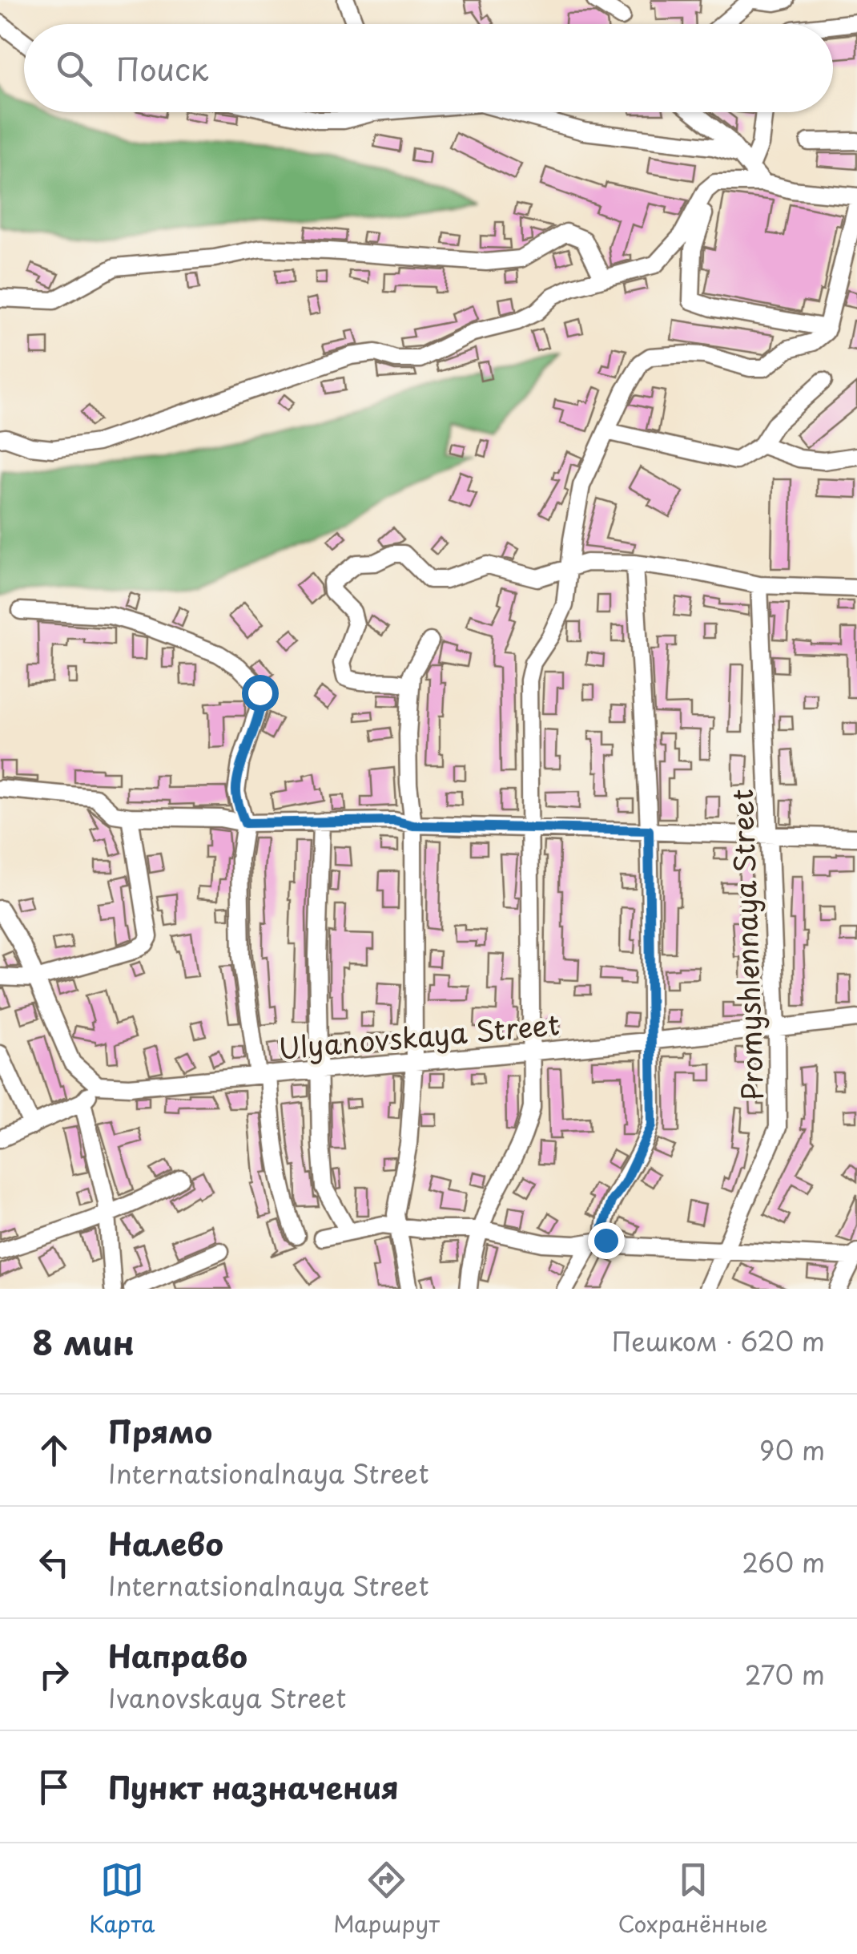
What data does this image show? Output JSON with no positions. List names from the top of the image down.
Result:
{
  "streets": {
    "street": ["Promyshlennaya Street", "Ulyanovskaya Street"]
  },
  "crossings": [
    ["Promyshlennaya Street", "Ulyanovskaya Street"]
  ],
  "page": {
    "search": "Поиск",
    "heading": ["8 мин", "Пешком · 620 m"],
    "list": [
      ["Прямо", "Internatsionalnaya Street", "90 m"],
      ["Налево", "Internatsionalnaya Street", "260 m"],
      ["Направо", "Ivanovskaya Street", "270 m"],
      "Пункт назначения"
    ],
    "nav": ["Карта", "Маршрут", "Сохранённые"]
  }
}
